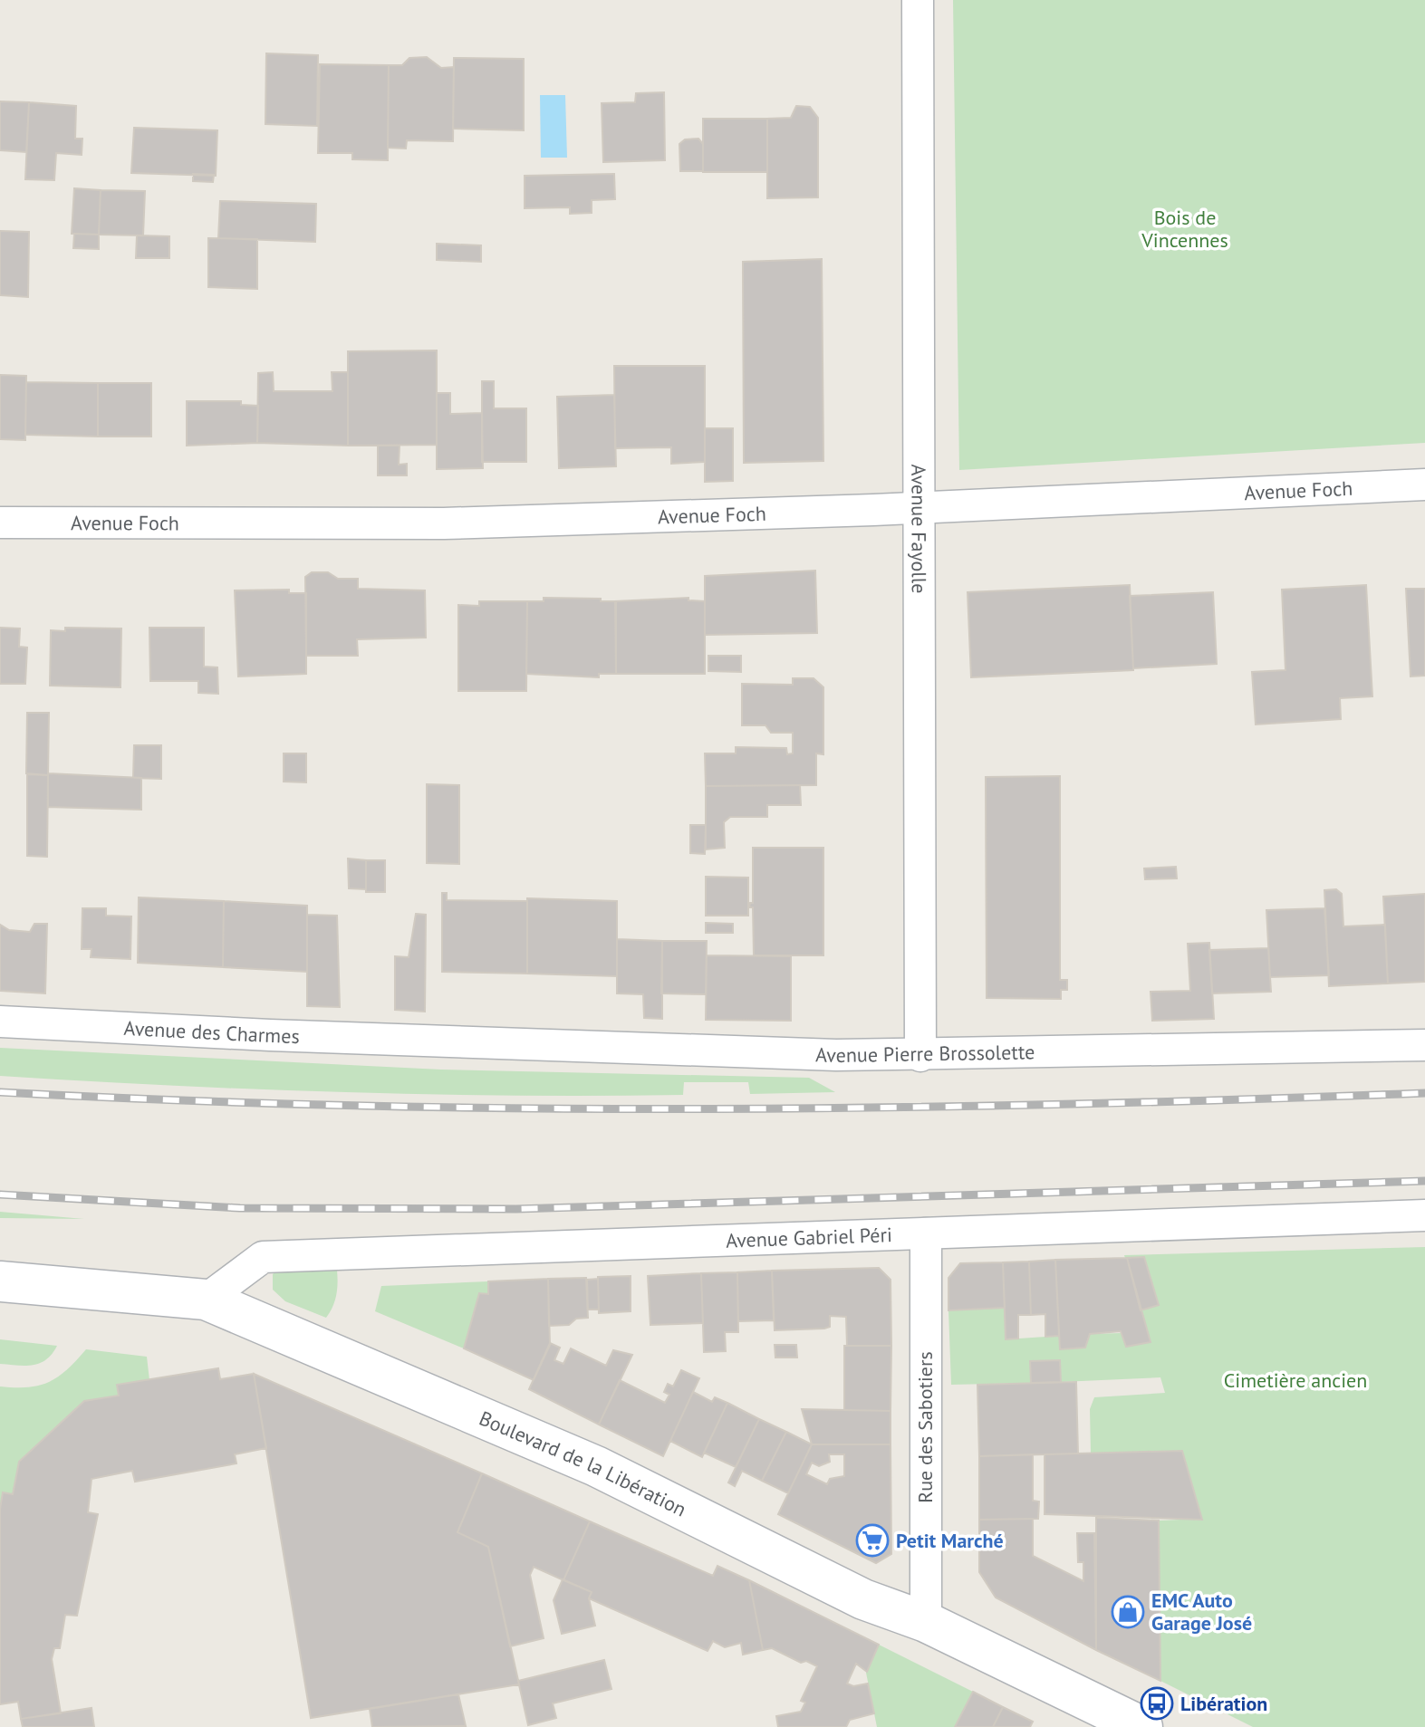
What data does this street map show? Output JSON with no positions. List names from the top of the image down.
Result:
{
  "streets": {
    "main road": ["Boulevard de la Libération"],
    "street": [
      "Avenue Foch",
      "Avenue Fayolle",
      "Avenue des Charmes",
      "Avenue Pierre Brossolette",
      "Avenue Gabriel Péri",
      "Rue des Sabotiers"
    ]
  },
  "crossings": [
    ["Avenue Foch", "Avenue Fayolle"],
    ["Avenue Fayolle", "Avenue Pierre Brossolette"],
    ["Avenue des Charmes", "Avenue Pierre Brossolette"],
    ["Avenue Gabriel Péri", "Rue des Sabotiers"],
    ["Avenue Gabriel Péri", "Boulevard de la Libération"],
    ["Rue des Sabotiers", "Boulevard de la Libération"]
  ],
  "parks": ["Bois de Vincennes", "Cimetière ancien"],
  "places": {
    "supermarket": ["Petit Marché"],
    "shop": ["EMC Auto Garage José"],
    "bus stop": ["Libération"]
  }
}
